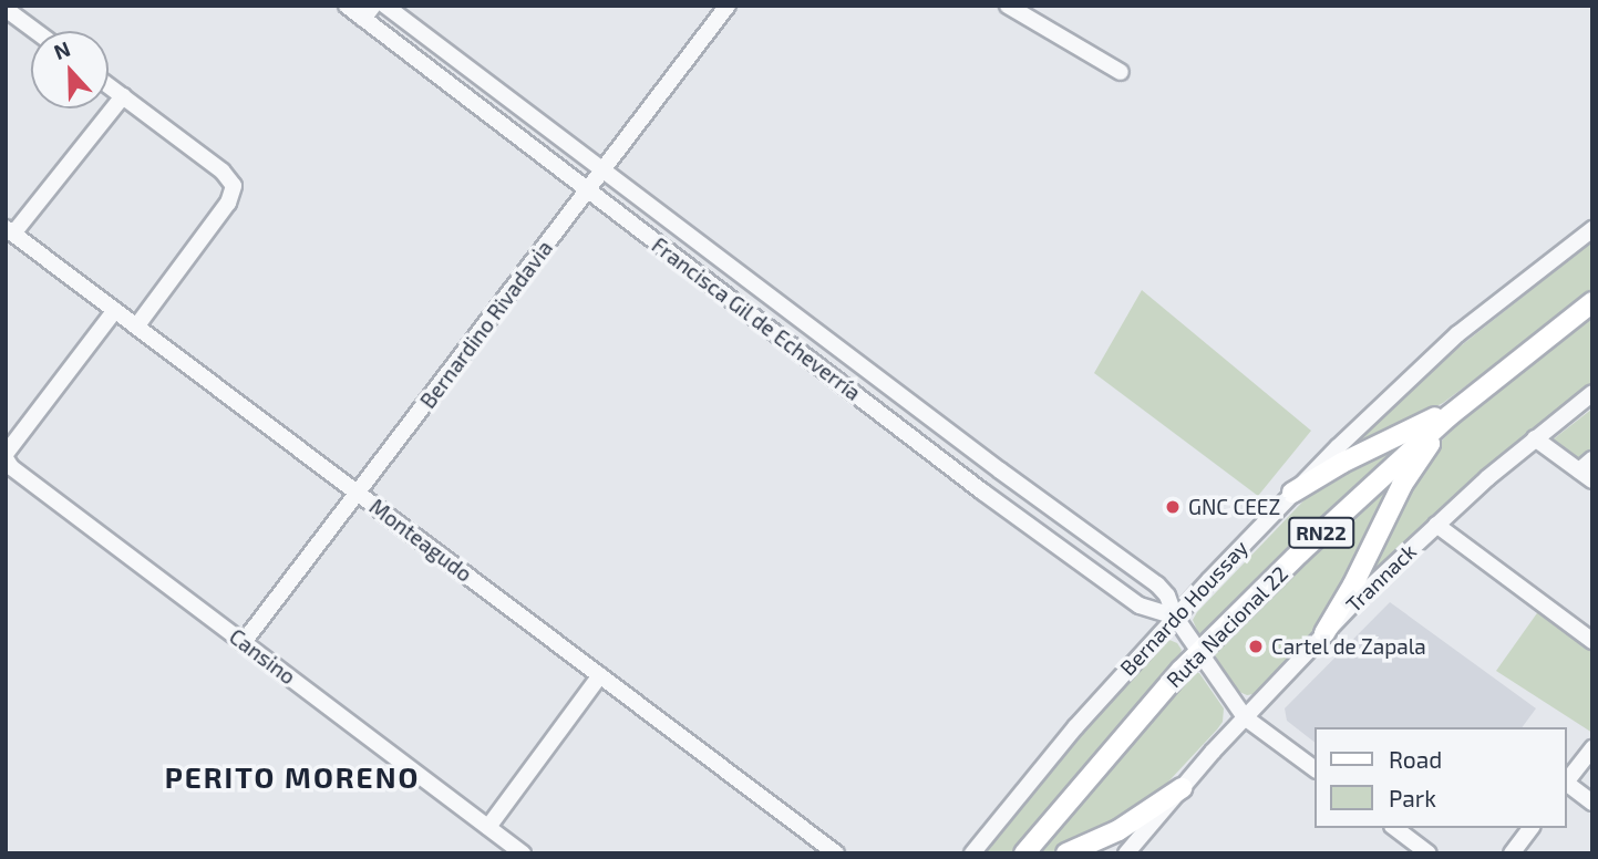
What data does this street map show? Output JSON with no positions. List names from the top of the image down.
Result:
{
  "streets": {
    "main road": ["RN22", "Ruta Nacional 22"],
    "street": [
      "Francisca Gil de Echeverría",
      "Bernardino Rivadavia",
      "Monteagudo",
      "Trannack",
      "Bernardo Houssay",
      "Cansino"
    ]
  },
  "crossings": [
    ["Francisca Gil de Echeverría", "Bernardino Rivadavia"],
    ["Francisca Gil de Echeverría", "Trannack"],
    ["Francisca Gil de Echeverría", "Bernardo Houssay"],
    ["Francisca Gil de Echeverría", "Ruta Nacional 22"],
    ["Bernardino Rivadavia", "Monteagudo"],
    ["Bernardino Rivadavia", "Cansino"]
  ],
  "districts": ["PERITO MORENO"],
  "places": ["GNC CEEZ", "Cartel de Zapala"],
  "legend": ["Road", "Park"],
  "north": "top"
}
